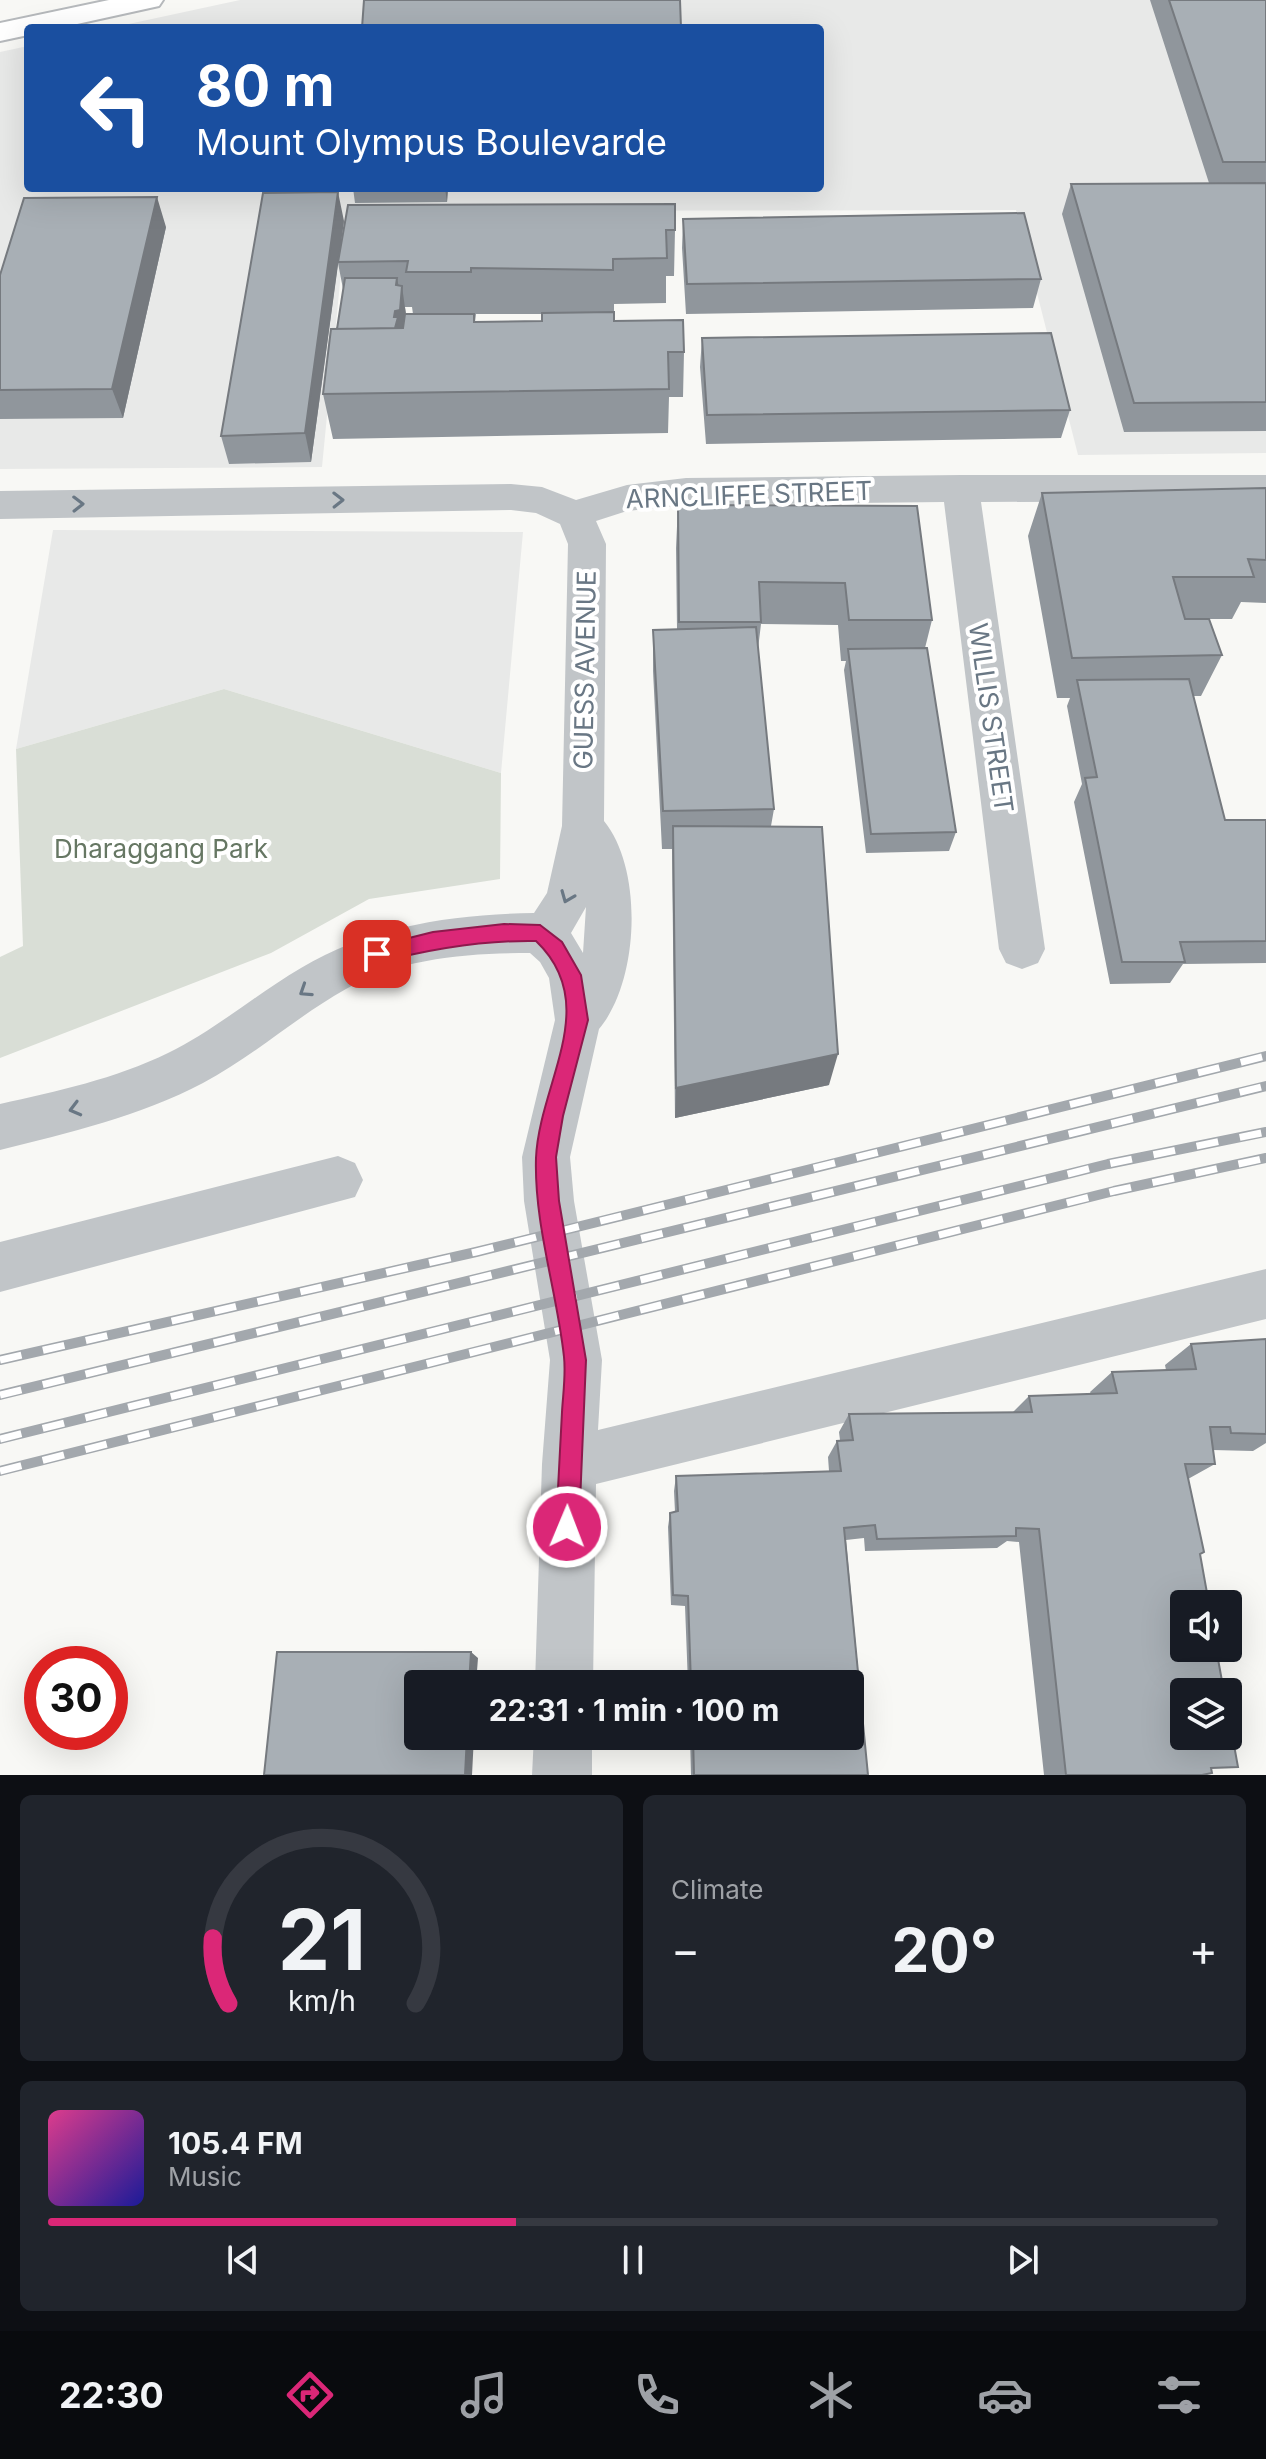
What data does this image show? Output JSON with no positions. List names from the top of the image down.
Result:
{
  "streets": {
    "street": ["ARNCLIFFE STREET", "GUESS AVENUE", "WILLIS STREET"]
  },
  "crossings": [
    ["ARNCLIFFE STREET", "GUESS AVENUE"],
    ["ARNCLIFFE STREET", "WILLIS STREET"]
  ],
  "parks": ["Dharaggang Park"],
  "page": {
    "turn": ["80 m", "Mount Olympus Boulevarde"],
    "limit": "30",
    "trip": "22:31 · 1 min · 100 m",
    "tile": "Climate",
    "heat": ["−", "20°", "+"],
    "song": ["105.4 FM", "Music"],
    "tabs": "22:30",
    "gauge": ["21", "km/h"]
  }
}
